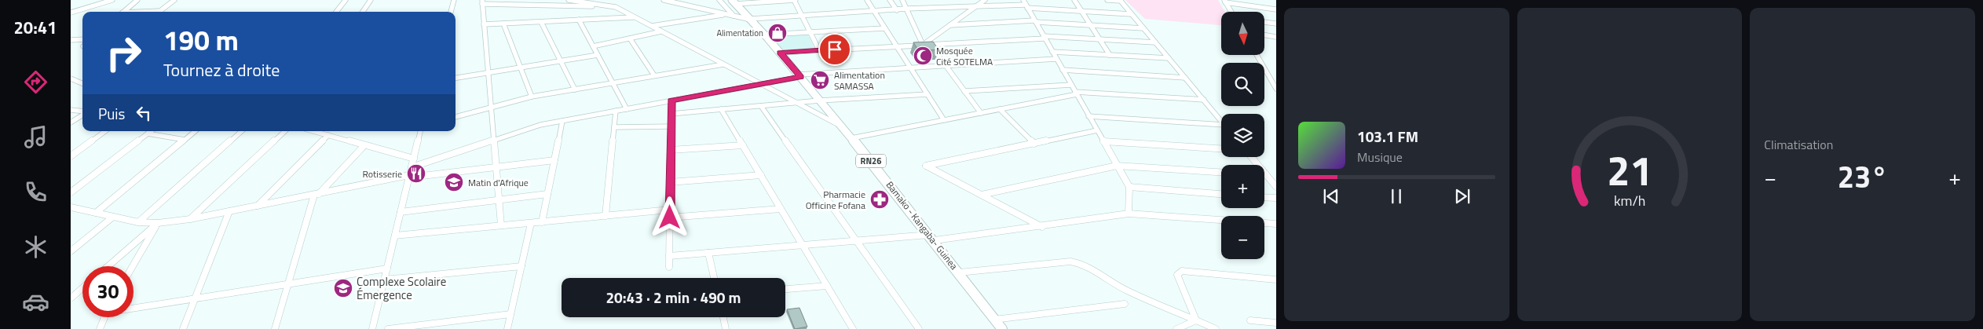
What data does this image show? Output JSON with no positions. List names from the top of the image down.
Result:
{
  "streets": {
    "main road": ["RN26", "Bamako - Kangaba- Guinea"]
  },
  "places": {
    "shop": ["Alimentation"],
    "mosque": ["Mosquée Cité SOTELMA"],
    "supermarket": ["Alimentation SAMASSA"],
    "restaurant": ["Rotisserie"],
    "school or university": ["Matin d'Afrique", "Complexe Scolaire Émergence"],
    "pharmacy": ["Pharmacie Officine Fofana"]
  },
  "north": "bottom",
  "page": {
    "tabs": "20:41",
    "tile": "Climatisation",
    "map_buttons": ["+", "−"],
    "turn": ["190 m", "Tournez à droite"],
    "then": "Puis",
    "song": ["103.1 FM", "Musique"],
    "heat": ["−", "23°", "+"],
    "limit": "30",
    "trip": "20:43 · 2 min · 490 m",
    "gauge": ["21", "km/h"]
  }
}
